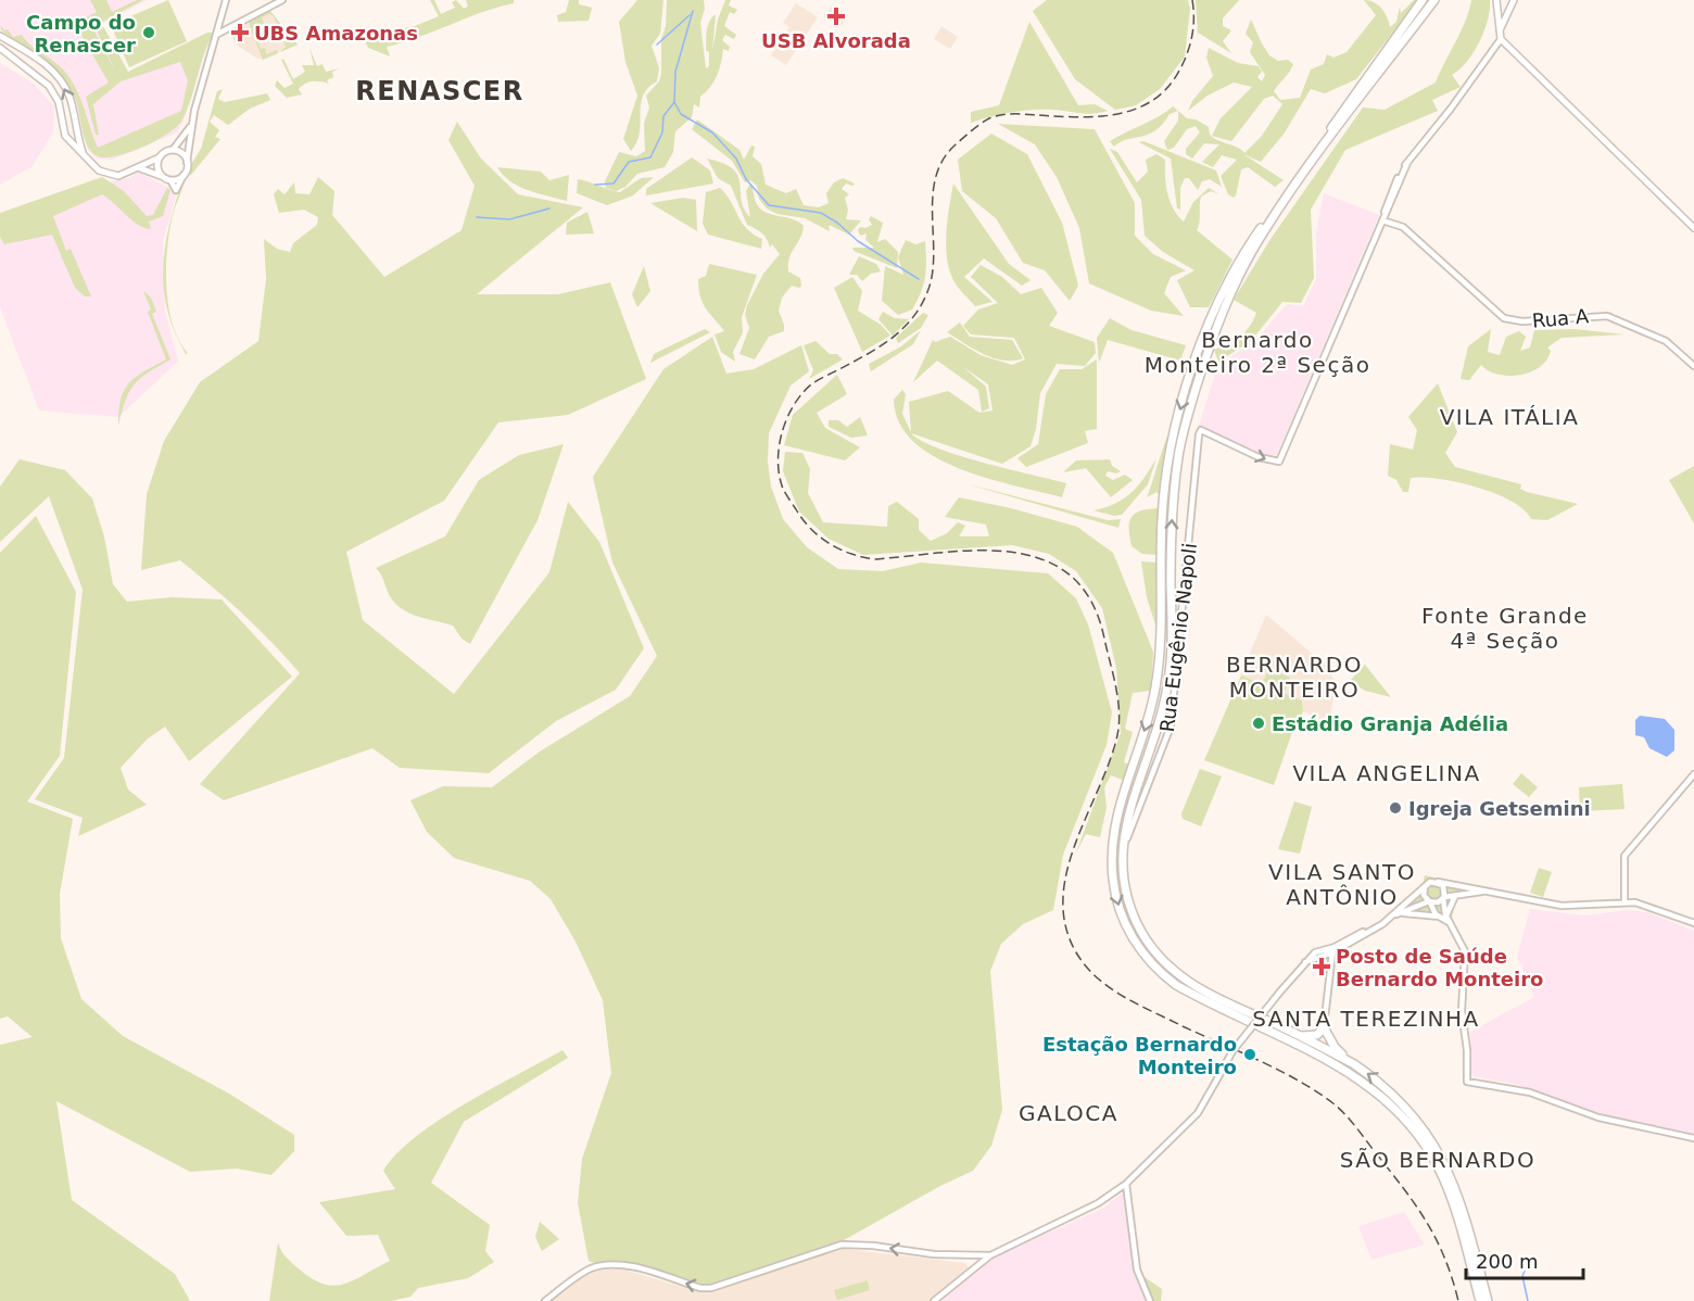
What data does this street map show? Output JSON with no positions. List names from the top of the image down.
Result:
{
  "streets": {
    "street": ["Rua A", "Rua Eugênio Napoli"]
  },
  "crossings": [
    ["Rua A", "Rua Eugênio Napoli"]
  ],
  "one_way": ["Rua Eugênio Napoli"],
  "districts": [
    "RENASCER",
    "Bernardo Monteiro 2ª Seção",
    "VILA ITÁLIA",
    "Fonte Grande 4ª Seção",
    "BERNARDO MONTEIRO",
    "VILA ANGELINA",
    "VILA SANTO ANTÔNIO",
    "SANTA TEREZINHA",
    "GALOCA",
    "SÃO BERNARDO"
  ],
  "places": {
    "health": ["USB Alvorada", "UBS Amazonas", "Posto de Saúde Bernardo Monteiro"],
    "other": [
      "Campo do Renascer",
      "Estádio Granja Adélia",
      "Igreja Getsemini",
      "Estação Bernardo Monteiro"
    ]
  },
  "scale_bar": "200 m"
}
